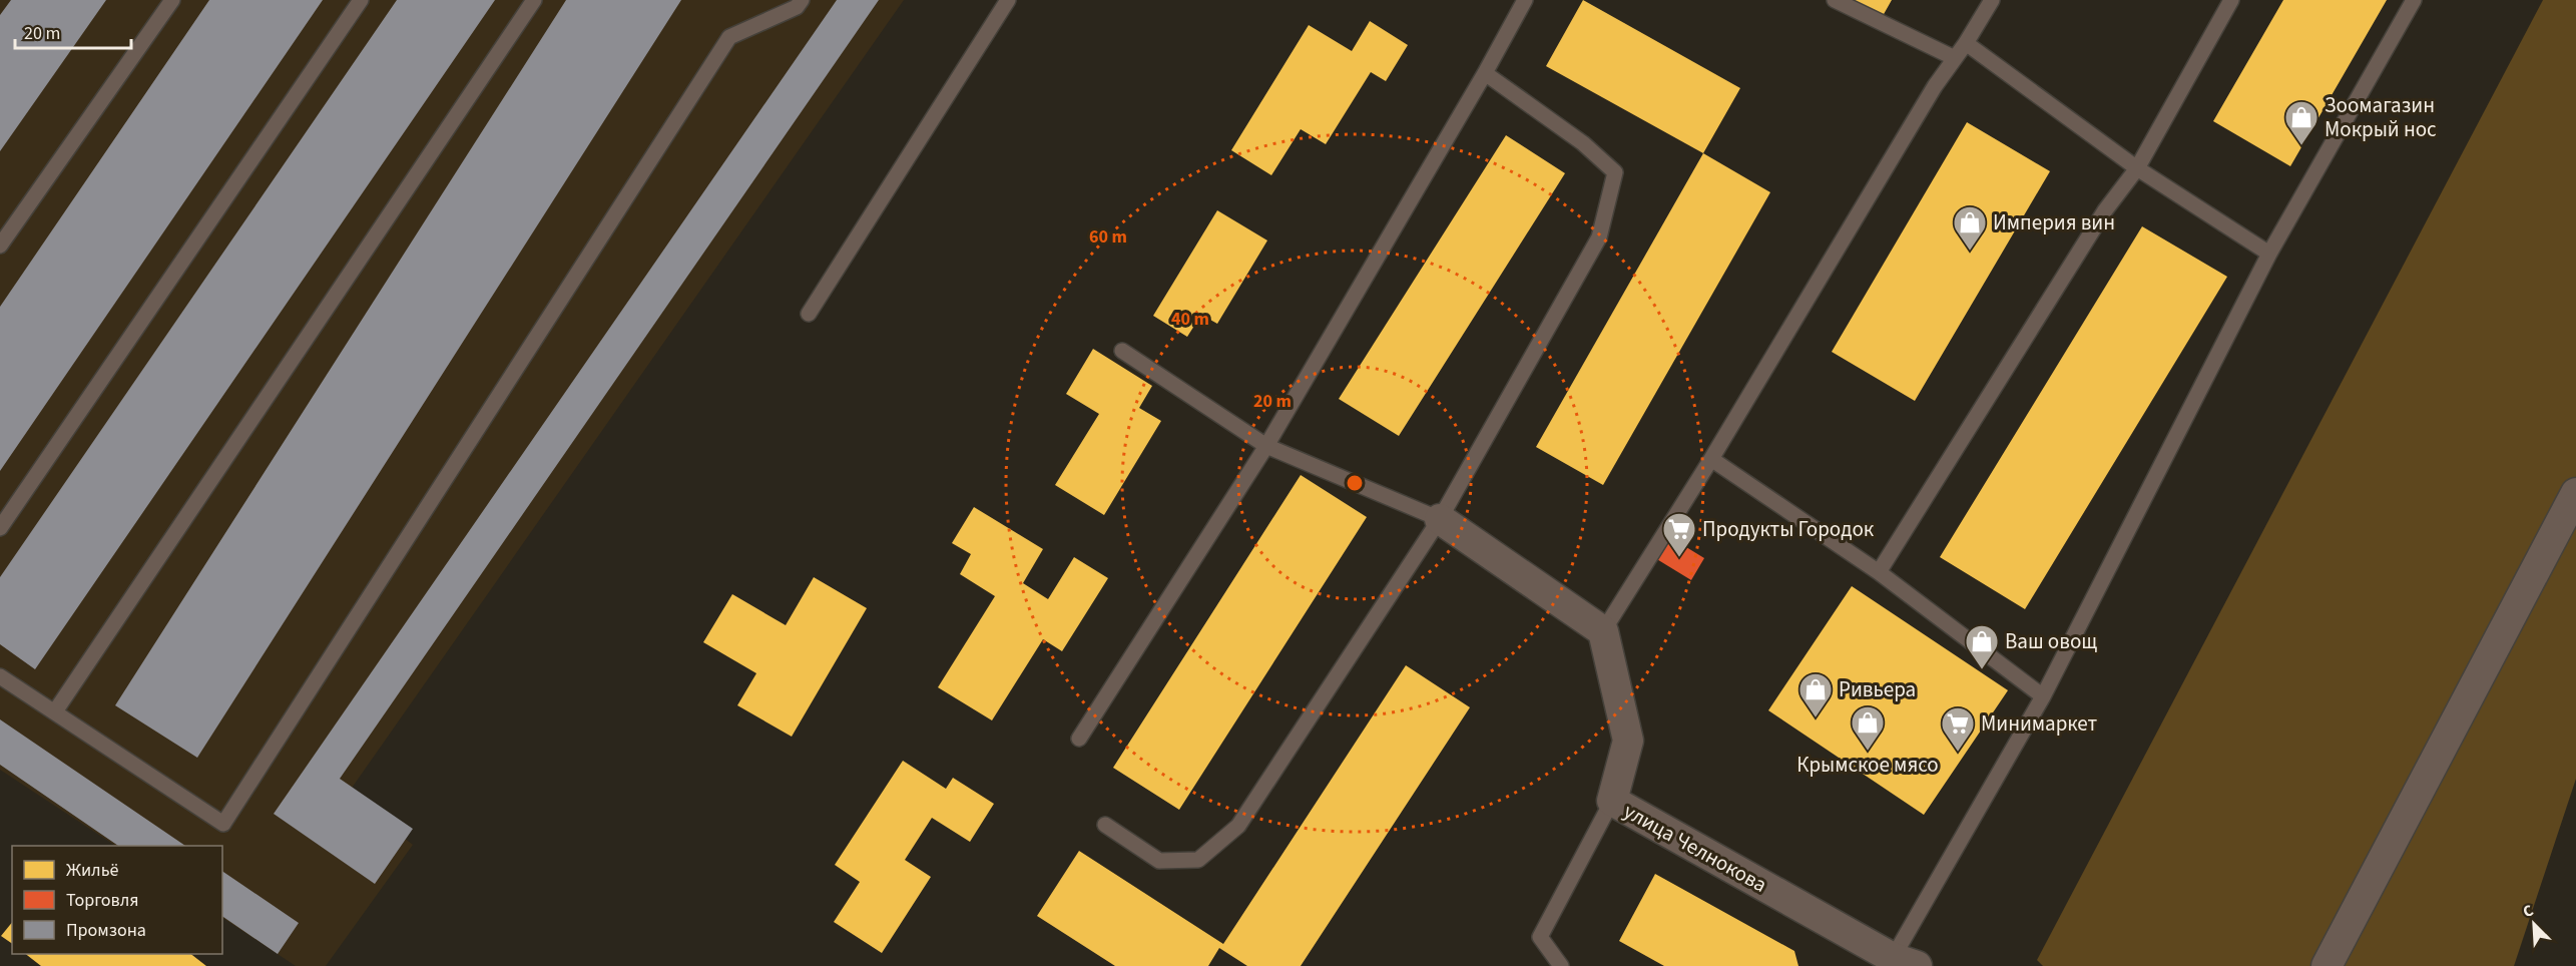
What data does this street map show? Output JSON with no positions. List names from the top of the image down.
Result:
{
  "streets": {
    "street": ["улица Челнокова"]
  },
  "places": {
    "shop": [
      "Зоомагазин Мокрый нос",
      "Империя вин",
      "Ваш овощ",
      "Ривьера",
      "Крымское мясо"
    ],
    "supermarket": ["Продукты Городок", "Минимаркет"]
  },
  "legend": ["Жильё", "Торговля", "Промзона"],
  "scale_bar": "20 m",
  "north": "top left",
  "rings": ["60 m", "40 m", "20 m"]
}
